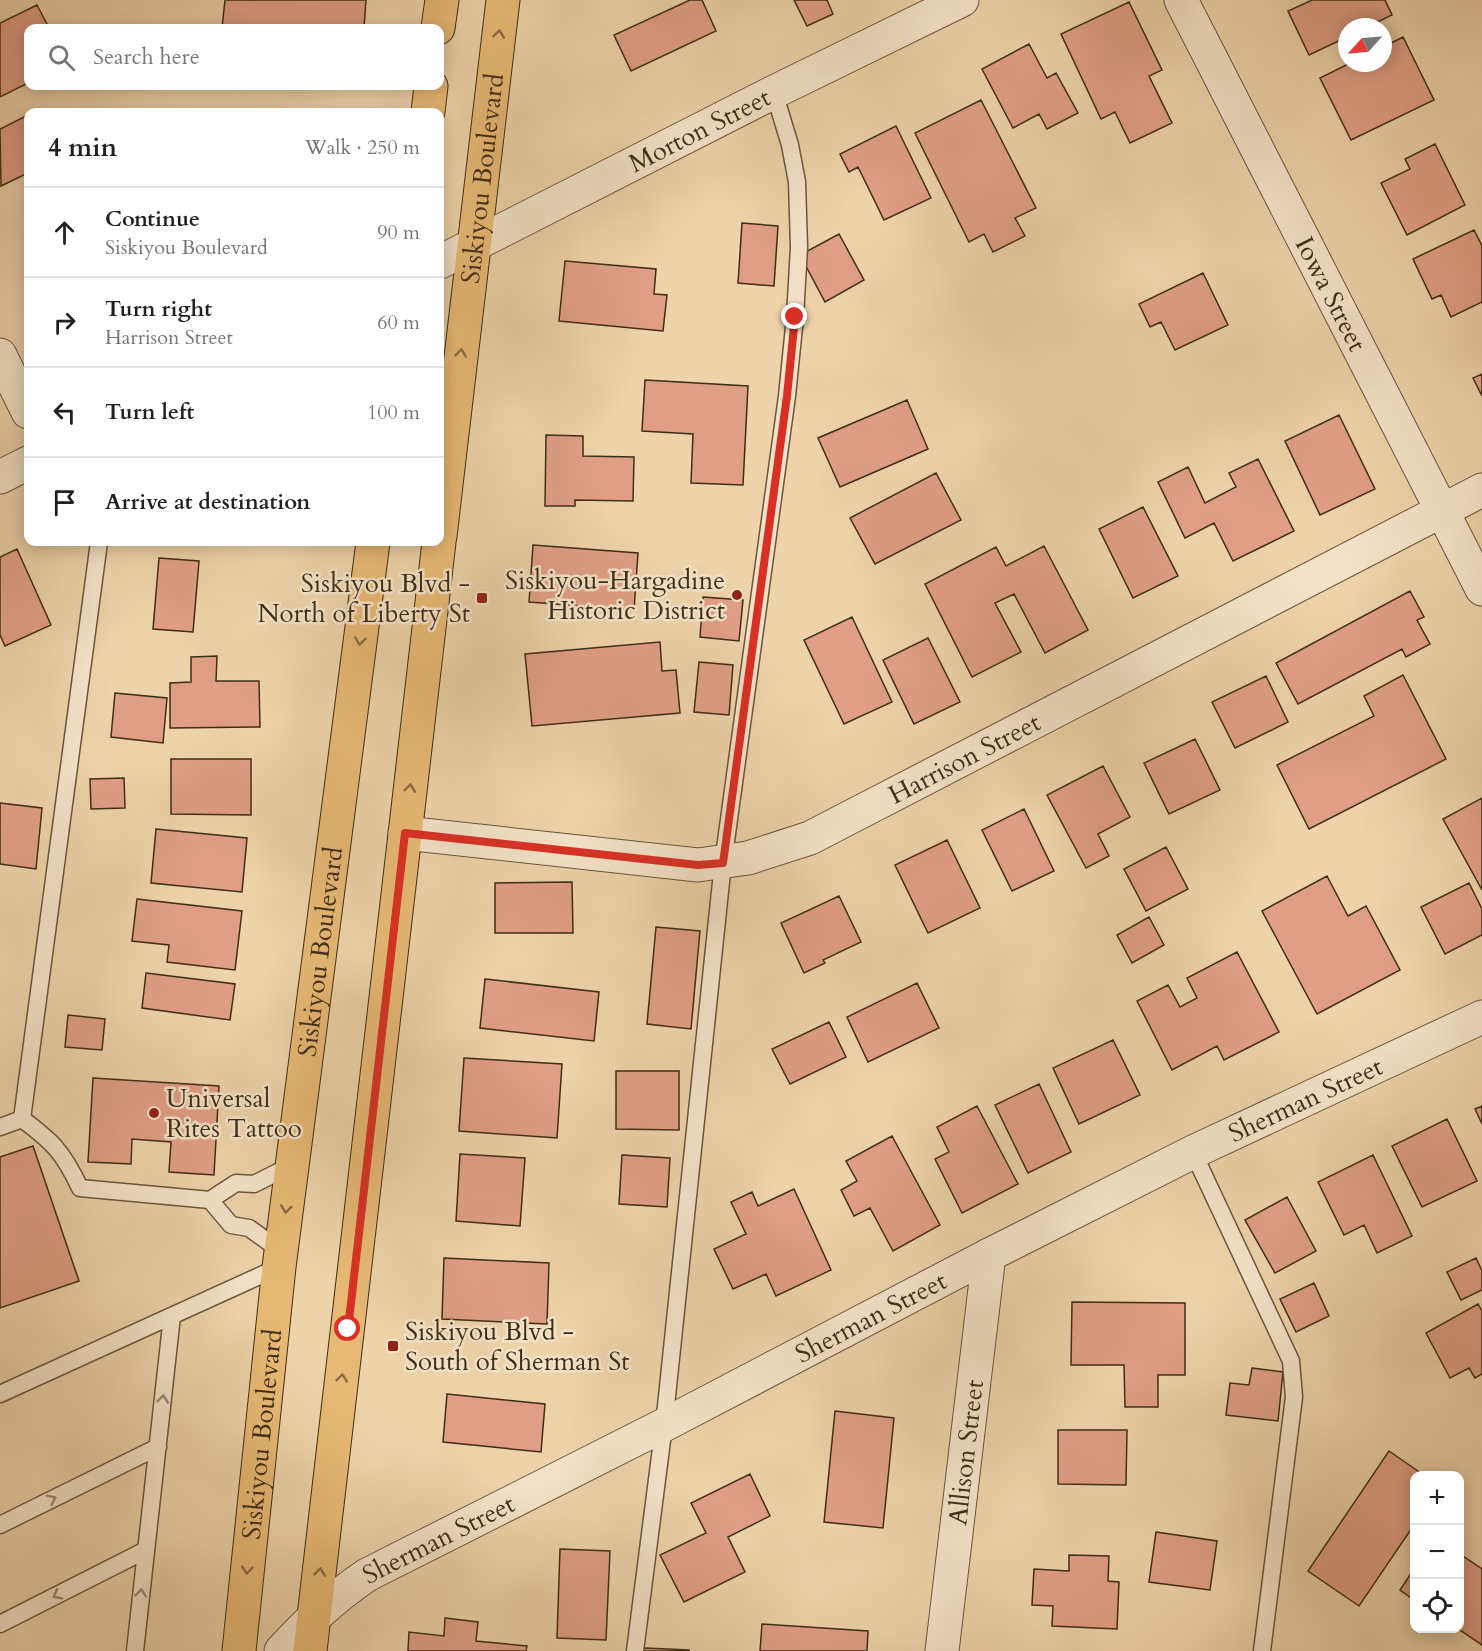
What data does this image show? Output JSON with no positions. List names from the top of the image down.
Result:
{
  "streets": {
    "main road": ["Siskiyou Boulevard"],
    "street": [
      "Morton Street",
      "Iowa Street",
      "Harrison Street",
      "Sherman Street",
      "Allison Street"
    ]
  },
  "crossings": [
    ["Morton Street", "Siskiyou Boulevard"],
    ["Iowa Street", "Harrison Street"],
    ["Sherman Street", "Allison Street"]
  ],
  "places": {
    "other": ["Siskiyou-Hargadine Historic District", "Universal Rites Tattoo"],
    "transit": ["Siskiyou Blvd - North of Liberty St", "Siskiyou Blvd - South of Sherman St"]
  },
  "north": "bottom left",
  "page": {
    "search": "Search here",
    "heading": ["4 min", "Walk · 250 m"],
    "list": [
      ["Continue", "Siskiyou Boulevard", "90 m"],
      ["Turn right", "Harrison Street", "60 m"],
      ["Turn left", "100 m"],
      "Arrive at destination"
    ],
    "map_buttons": ["+", "−"]
  }
}
